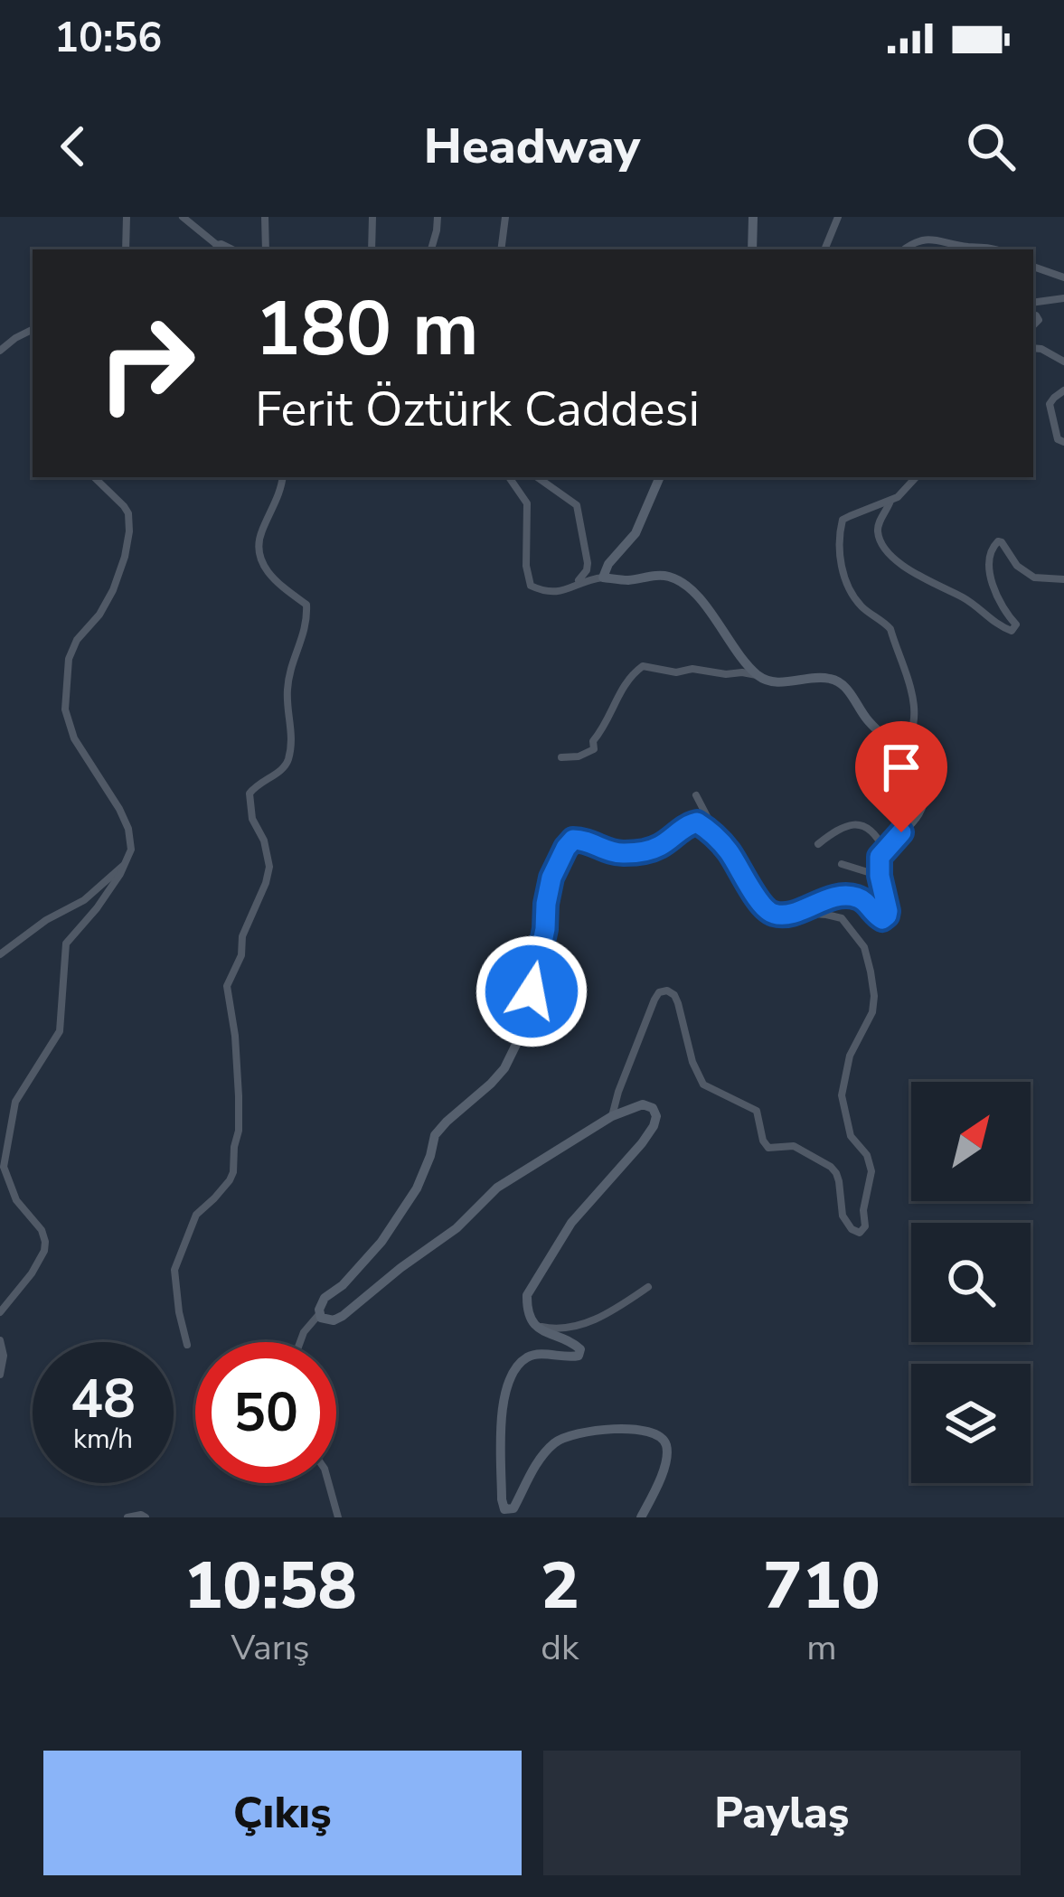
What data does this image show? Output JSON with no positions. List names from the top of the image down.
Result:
{
  "north": "top right",
  "page": {
    "status": "10:56",
    "header": "Headway",
    "turn": ["180 m", "Ferit Öztürk Caddesi"],
    "speed": "48 km/h",
    "limit": "50",
    "eta": [
      "10:58",
      "Varış",
      "2",
      "dk",
      "710",
      "m"
    ],
    "buttons": ["Çıkış", "Paylaş"]
  }
}
